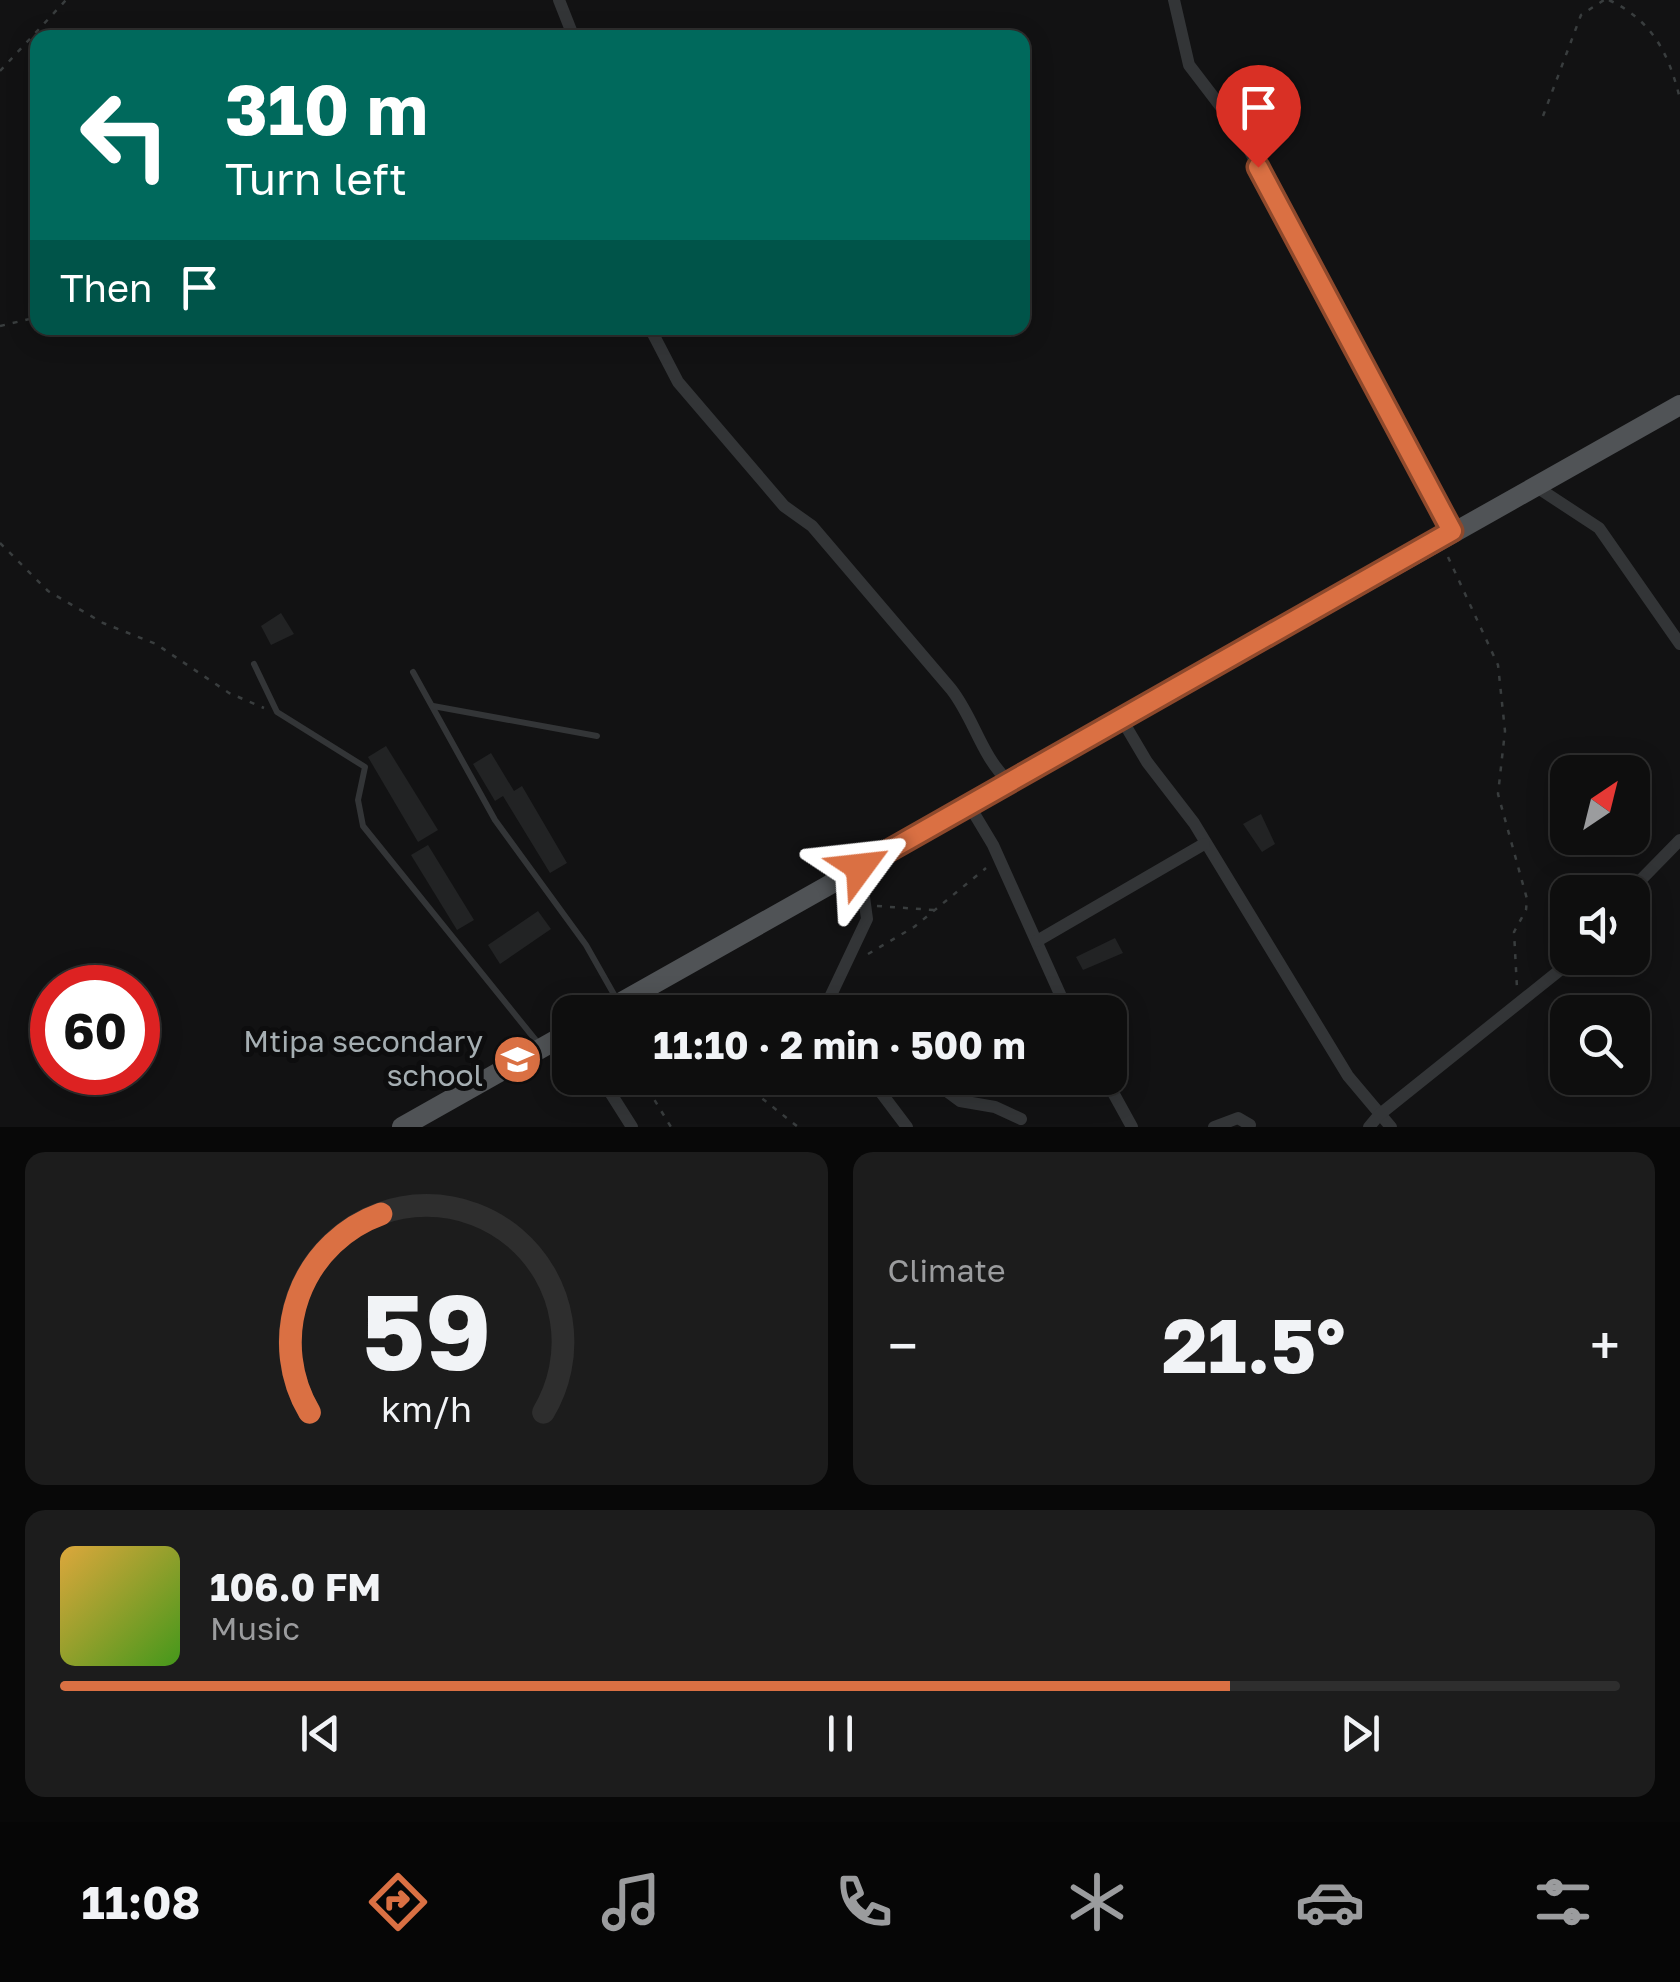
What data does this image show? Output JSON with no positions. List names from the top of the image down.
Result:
{
  "places": {
    "school or university": ["Mtipa secondary school"]
  },
  "north": "top right",
  "page": {
    "turn": ["310 m", "Turn left"],
    "then": "Then",
    "limit": "60",
    "trip": "11:10 · 2 min · 500 m",
    "tile": "Climate",
    "heat": ["−", "21.5°", "+"],
    "song": ["106.0 FM", "Music"],
    "tabs": "11:08",
    "gauge": ["59", "km/h"]
  }
}
